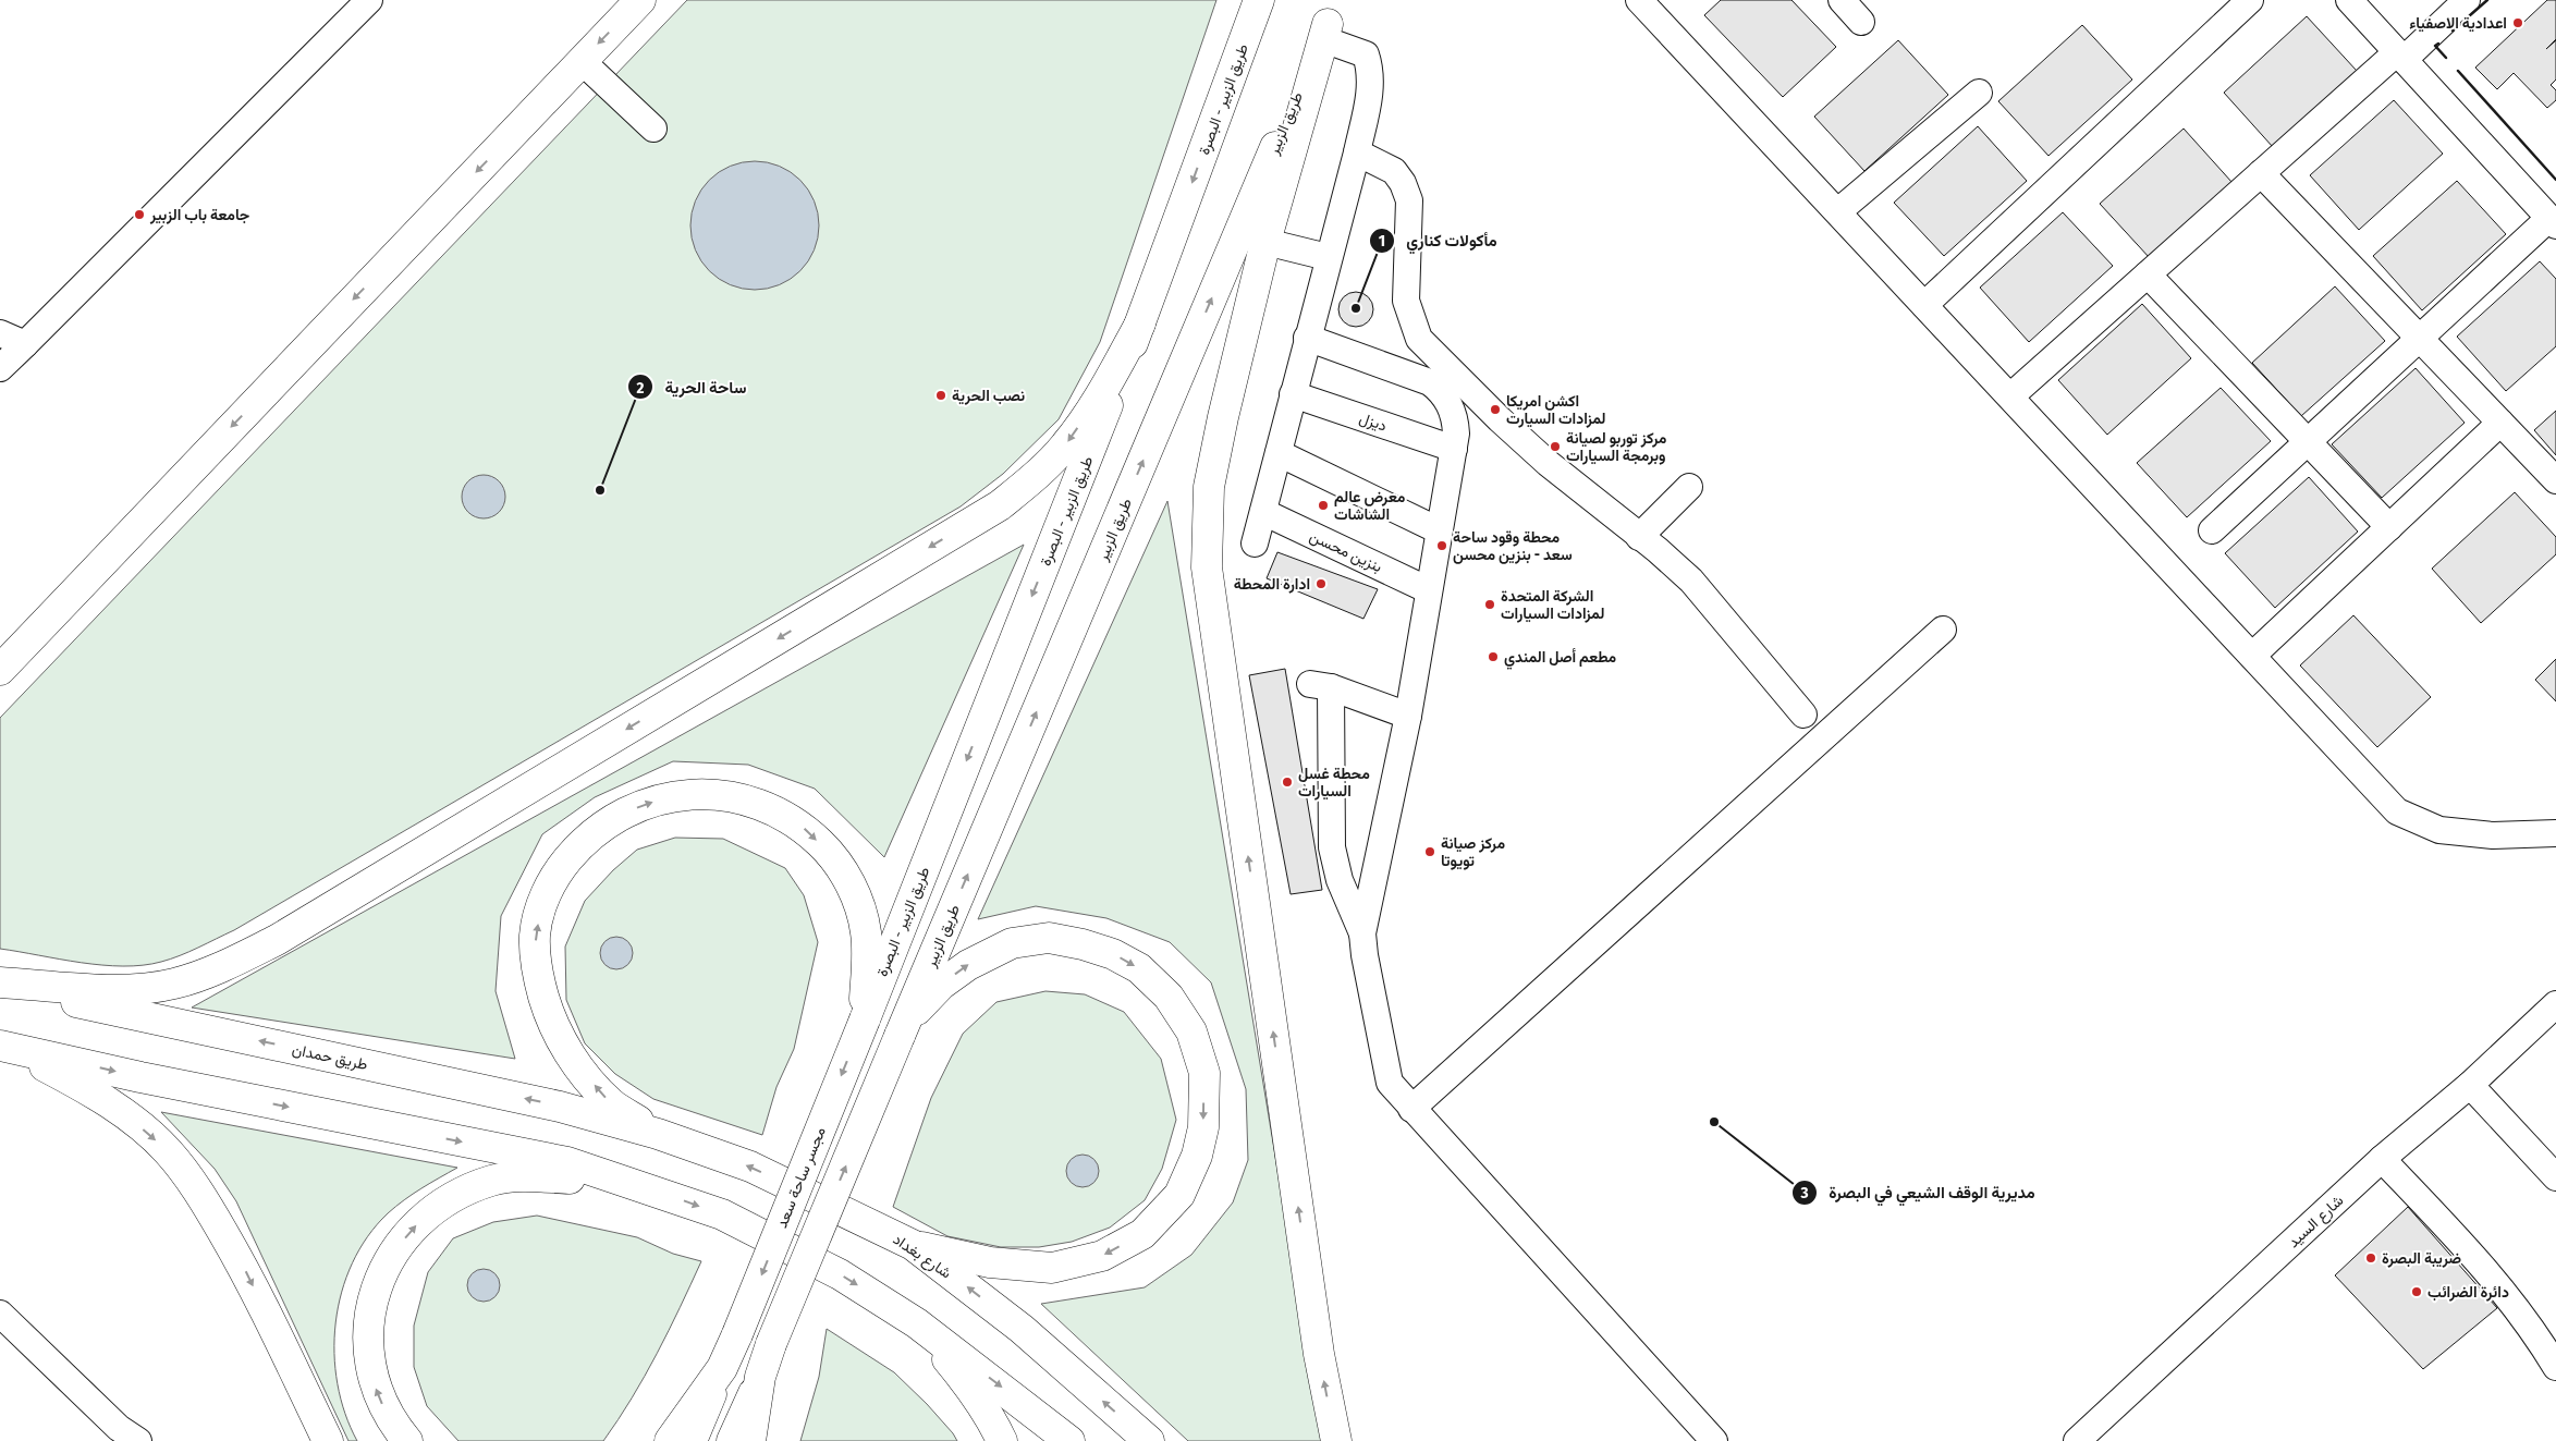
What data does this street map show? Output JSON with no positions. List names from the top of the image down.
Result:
{
  "streets": {
    "main road": [
      "طريق الزبير - البصرة",
      "طريق الزبير",
      "طريق حمدان",
      "مجسر ساحة سعد",
      "شارع بغداد"
    ],
    "street": ["ديزل", "بنزين محسن", "شارع السيد"]
  },
  "crossings": [
    ["طريق الزبير - البصرة", "مجسر ساحة سعد"],
    ["طريق حمدان", "شارع بغداد"]
  ],
  "one_way": ["طريق الزبير - البصرة", "طريق الزبير"],
  "places": [
    "اعدادية الاصفياء",
    "جامعة باب الزبير",
    "مأكولات كناري",
    "نصب الحرية",
    "اكشن امريكا لمزادات السيارت",
    "مركز توربو لصيانة وبرمجة السيارات",
    "ساحة الحرية",
    "معرض عالم الشاشات",
    "محطة وقود ساحة سعد - بنزين محسن",
    "ادارة المحطة",
    "الشركة المتحدة لمزادات السيارات",
    "مطعم أصل المندي",
    "محطة غسل السيارات",
    "مركز صيانة تويوتا",
    "مديرية الوقف الشيعي في البصرة",
    "ضريبة البصرة",
    "دائرة الضرائب"
  ]
}
